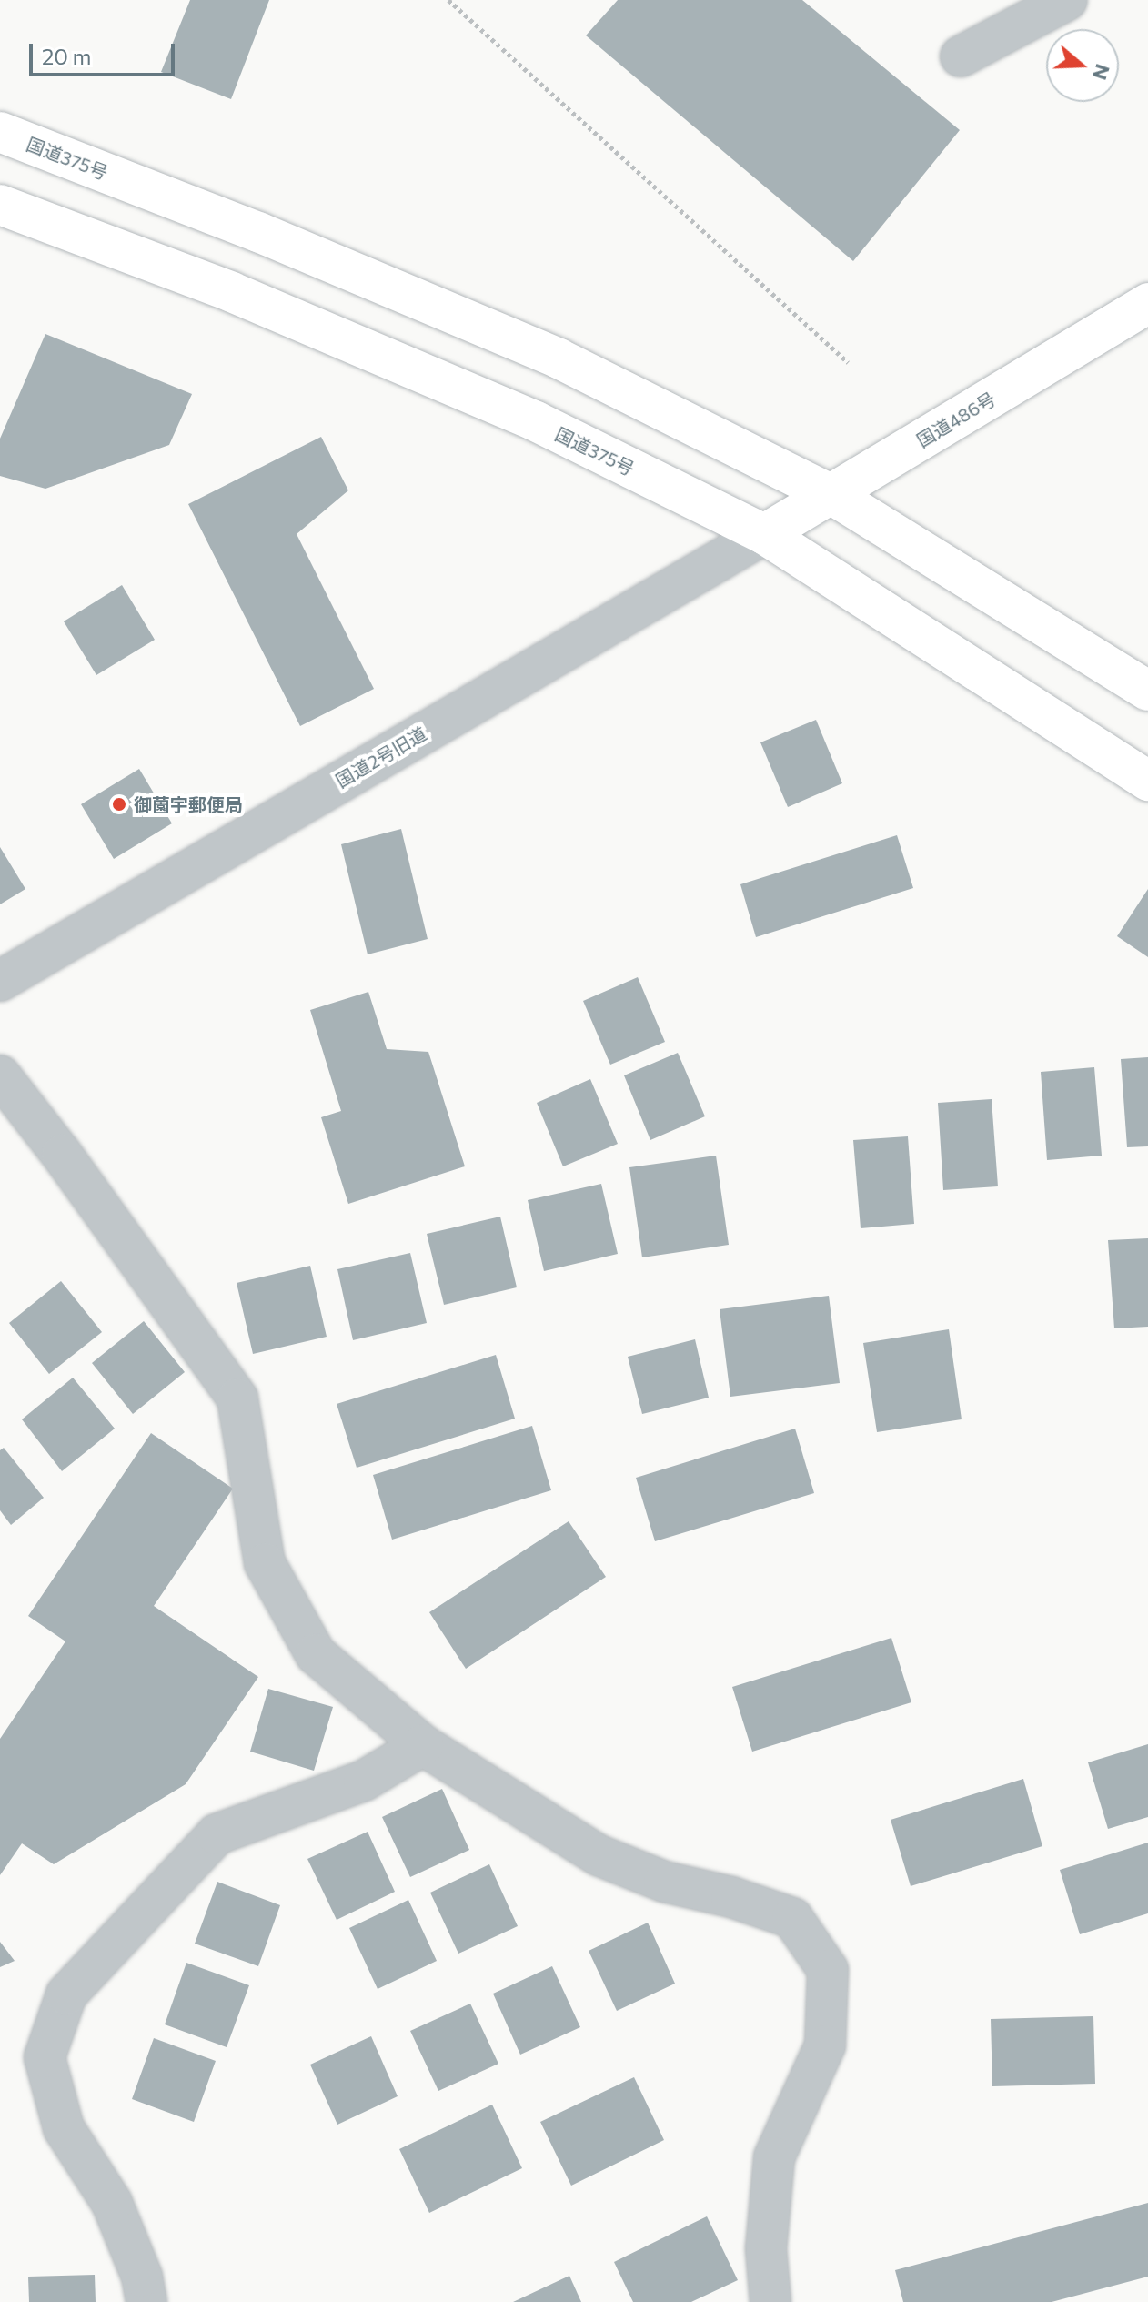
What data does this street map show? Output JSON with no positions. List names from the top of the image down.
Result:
{
  "streets": {
    "highway": ["国道375号", "国道486号"],
    "street": ["国道2号旧道"]
  },
  "crossings": [
    ["国道375号", "国道486号"],
    ["国道375号", "国道2号旧道"],
    ["国道486号", "国道2号旧道"]
  ],
  "places": ["御薗宇郵便局"],
  "scale_bar": "20 m",
  "north": "right"
}
